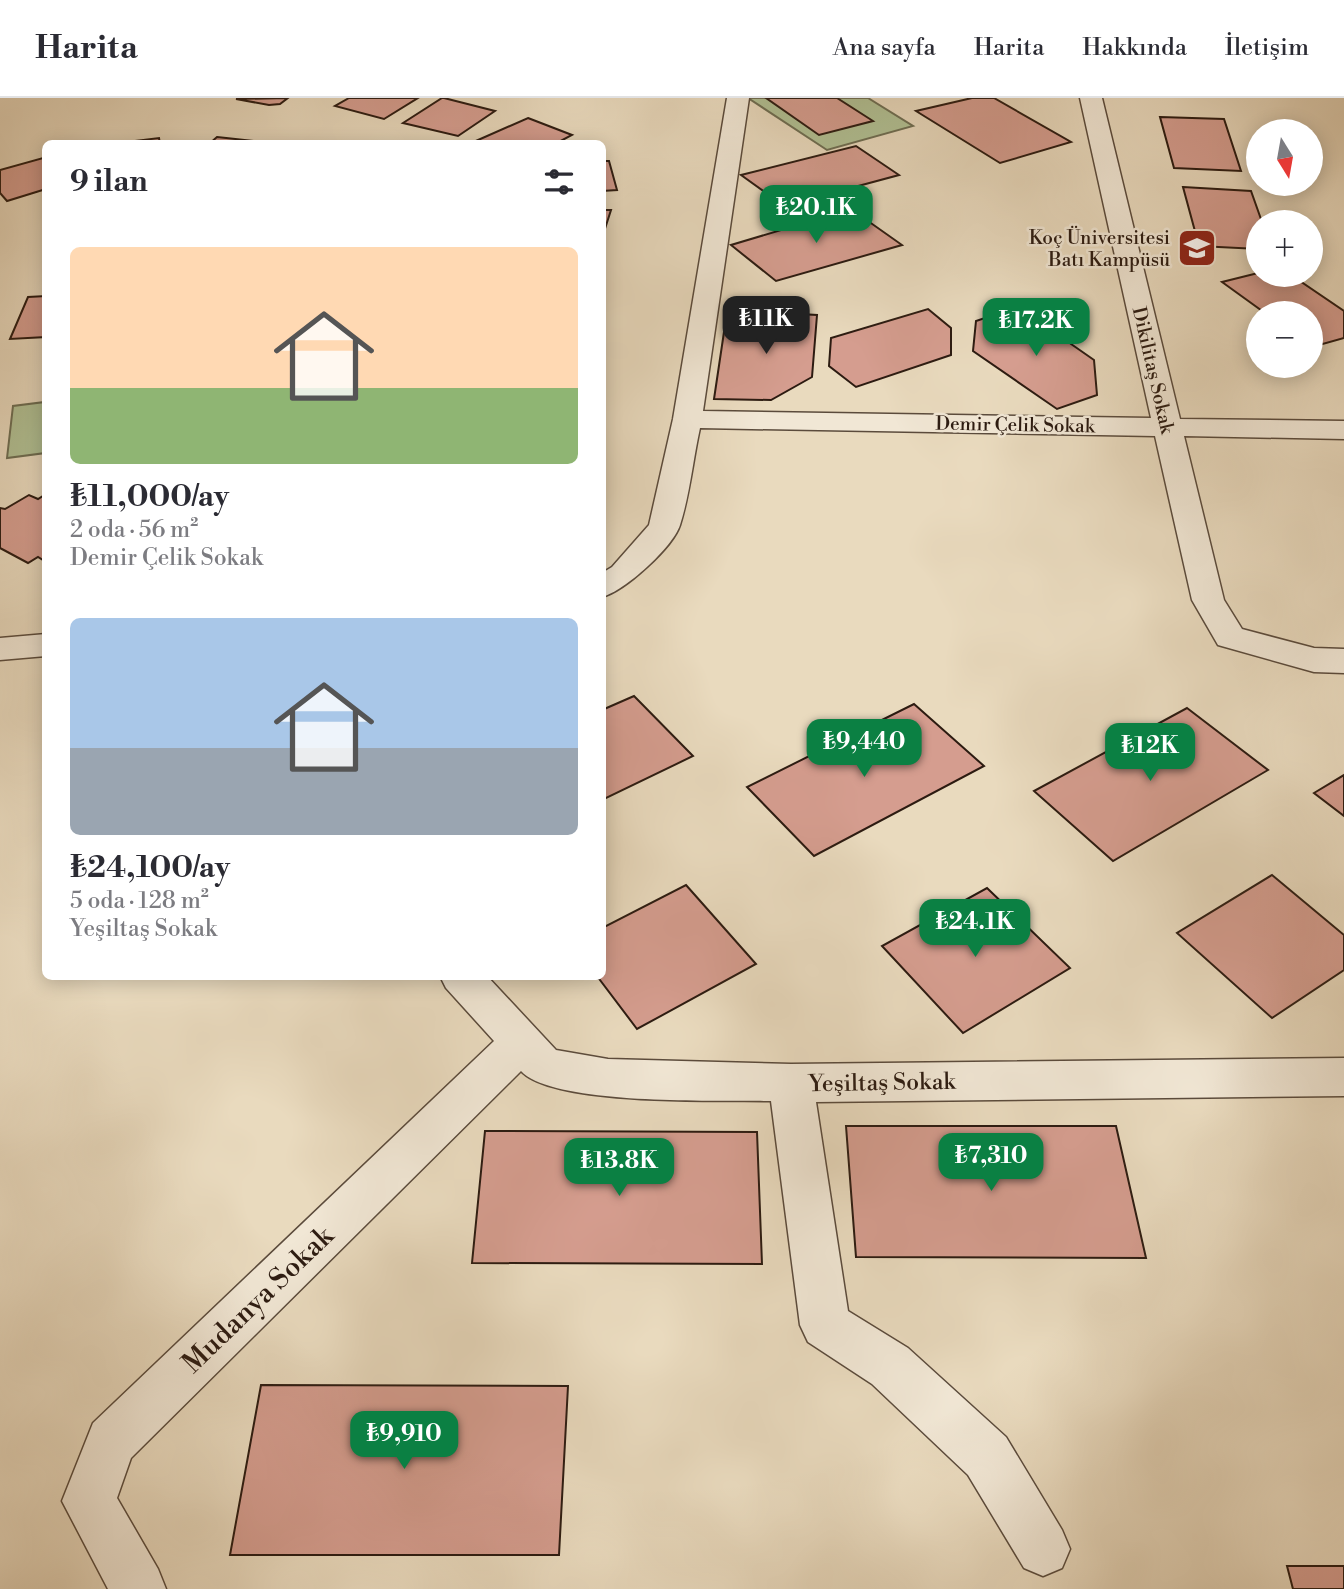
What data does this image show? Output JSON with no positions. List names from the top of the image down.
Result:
{
  "streets": {
    "street": [
      "Dikilitaş Sokak",
      "Demir Çelik Sokak",
      "Yeşiltaş Sokak",
      "Mudanya Sokak"
    ]
  },
  "crossings": [
    ["Dikilitaş Sokak", "Demir Çelik Sokak"],
    ["Yeşiltaş Sokak", "Mudanya Sokak"]
  ],
  "places": {
    "school or university": ["Koç Üniversitesi Batı Kampüsü"]
  },
  "north": "bottom",
  "page": {
    "header": "Harita",
    "nav": [
      "Ana sayfa",
      "Harita",
      "Hakkında",
      "İletişim"
    ],
    "map_buttons": ["+", "−"],
    "heading": "9 ilan",
    "price": [
      "₺20.1K",
      "₺11K",
      "₺17.2K",
      "₺9,440",
      "₺12K",
      "₺24.1K",
      "₺7,310",
      "₺13.8K",
      "₺9,910"
    ],
    "list": [
      {
        "name": "₺11,000/ay",
        "note": "2 oda · 56 m² · Demir Çelik Sokak"
      },
      {
        "name": "₺24,100/ay",
        "note": "5 oda · 128 m² · Yeşiltaş Sokak"
      }
    ]
  }
}
